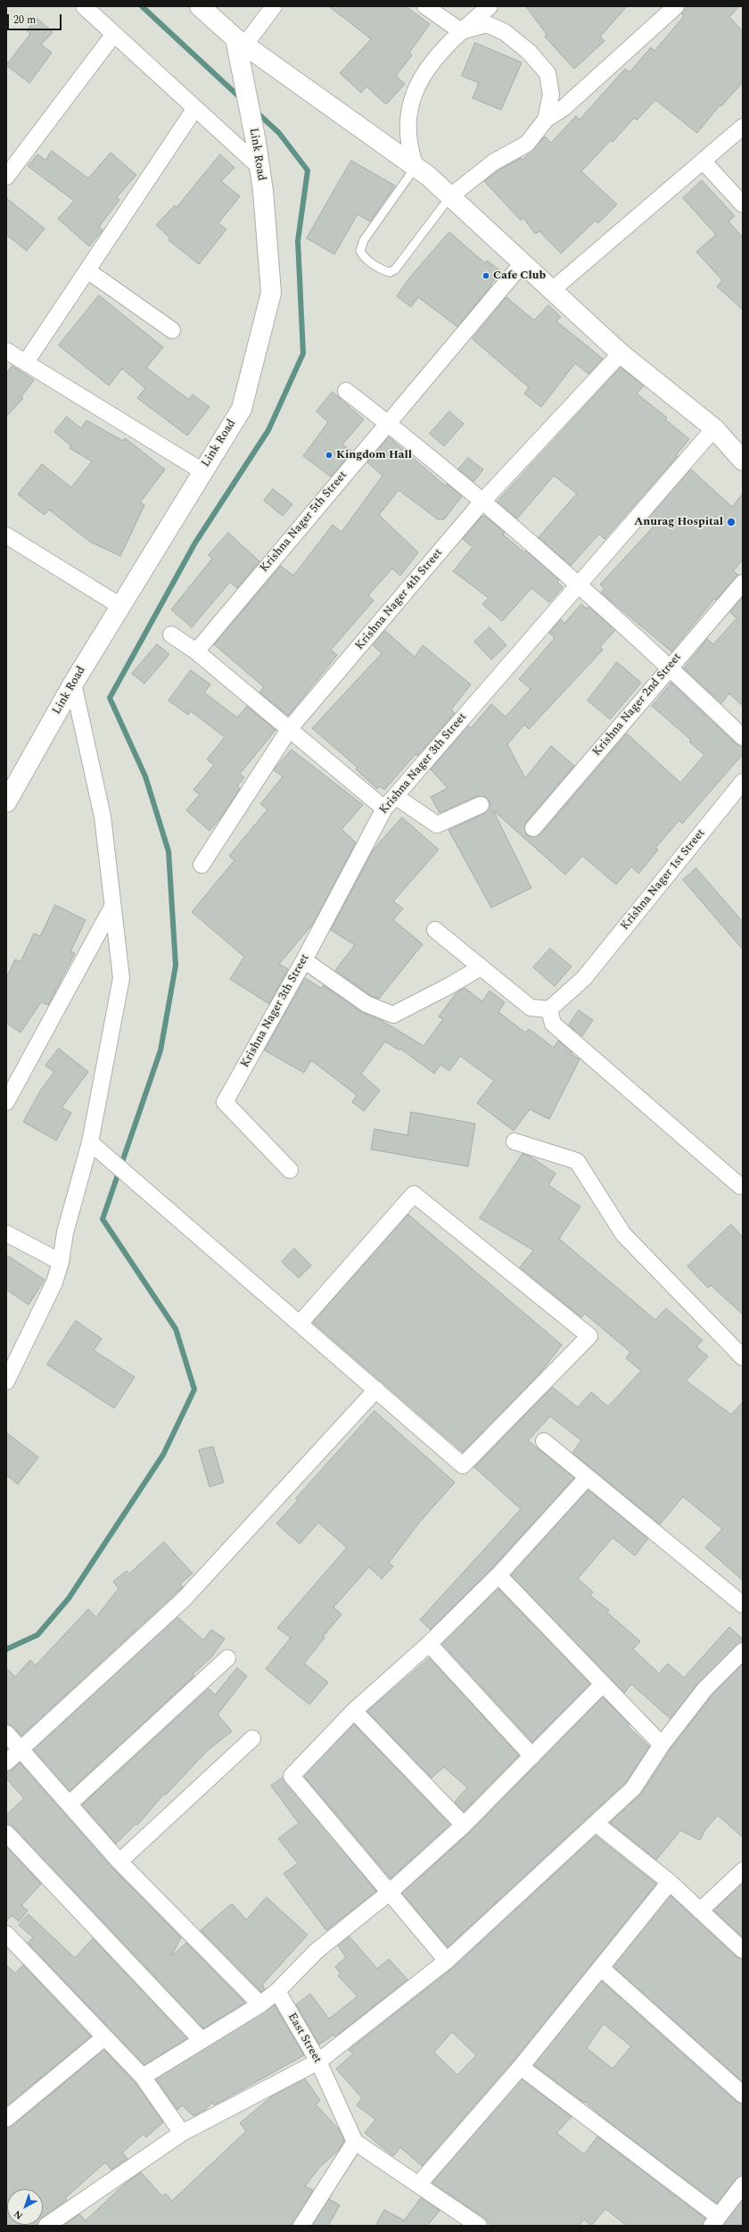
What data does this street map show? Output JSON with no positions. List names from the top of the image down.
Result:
{
  "streets": {
    "street": [
      "Link Road",
      "Krishna Nager 5th Street",
      "Krishna Nager 4th Street",
      "Krishna Nager 2nd Street",
      "Krishna Nager 3th Street",
      "Krishna Nager 1st Street",
      "East Street"
    ]
  },
  "places": ["Cafe Club", "Kingdom Hall", "Anurag Hospital"],
  "scale_bar": "20 m",
  "north": "bottom left"
}
